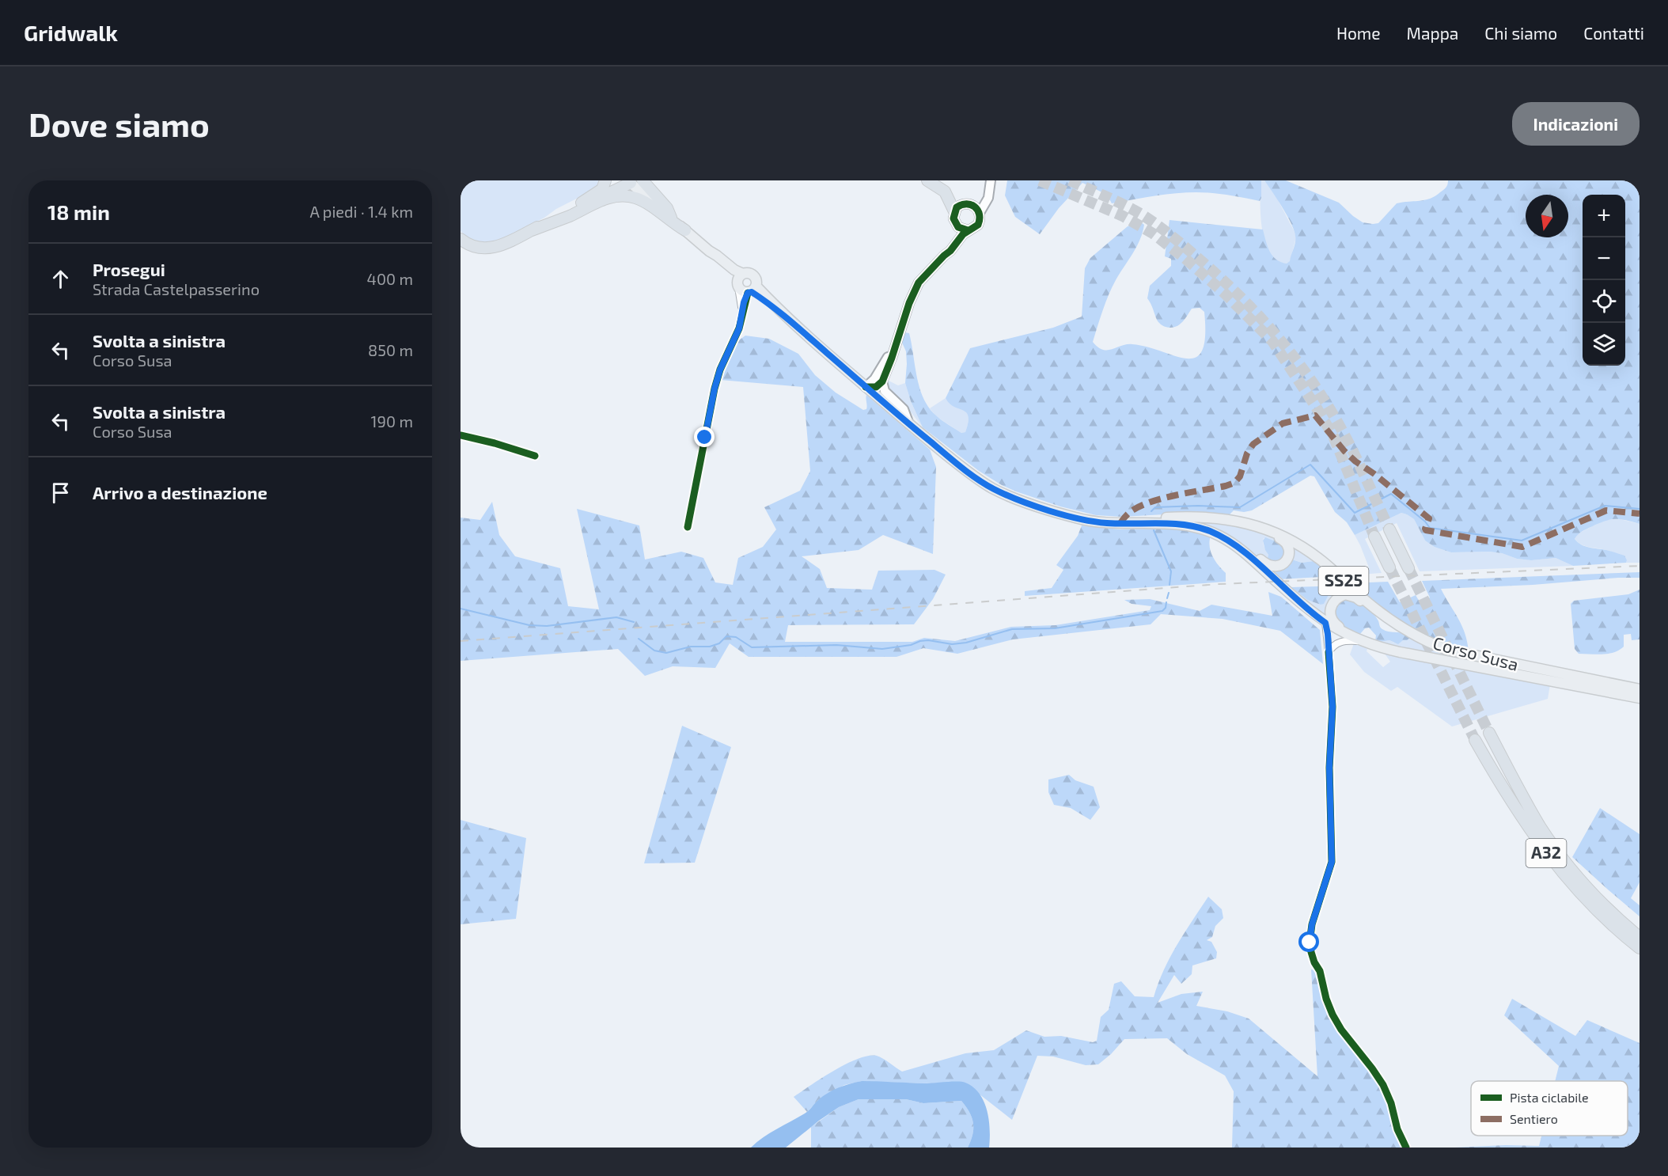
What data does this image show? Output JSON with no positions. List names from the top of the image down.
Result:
{
  "streets": {
    "highway": ["A32"],
    "main road": ["SS25", "Corso Susa"]
  },
  "crossings": [
    ["SS25", "Corso Susa"]
  ],
  "legend": ["Pista ciclabile", "Sentiero"],
  "north": "bottom",
  "page": {
    "header": "Gridwalk",
    "nav": [
      "Home",
      "Mappa",
      "Chi siamo",
      "Contatti"
    ],
    "buttons": "Indicazioni",
    "title": "Dove siamo",
    "heading": ["18 min", "A piedi · 1.4 km"],
    "map_buttons": ["+", "−"],
    "list": [
      ["Prosegui", "Strada Castelpasserino", "400 m"],
      ["Svolta a sinistra", "Corso Susa", "850 m"],
      ["Svolta a sinistra", "Corso Susa", "190 m"],
      "Arrivo a destinazione"
    ]
  }
}
